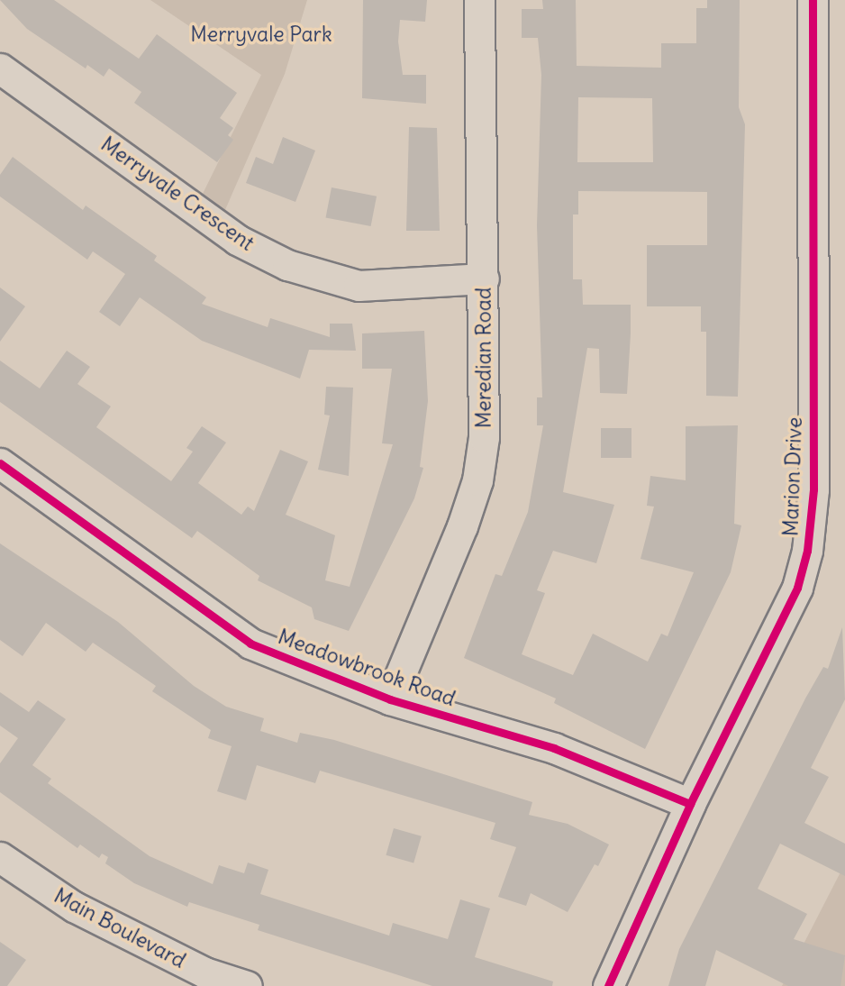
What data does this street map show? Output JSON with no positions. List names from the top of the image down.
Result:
{
  "streets": {
    "street": [
      "Merryvale Crescent",
      "Meredian Road",
      "Marion Drive",
      "Meadowbrook Road",
      "Main Boulevard"
    ]
  },
  "crossings": [
    ["Merryvale Crescent", "Meredian Road"],
    ["Meredian Road", "Meadowbrook Road"],
    ["Marion Drive", "Meadowbrook Road"]
  ],
  "parks": ["Merryvale Park"]
}
